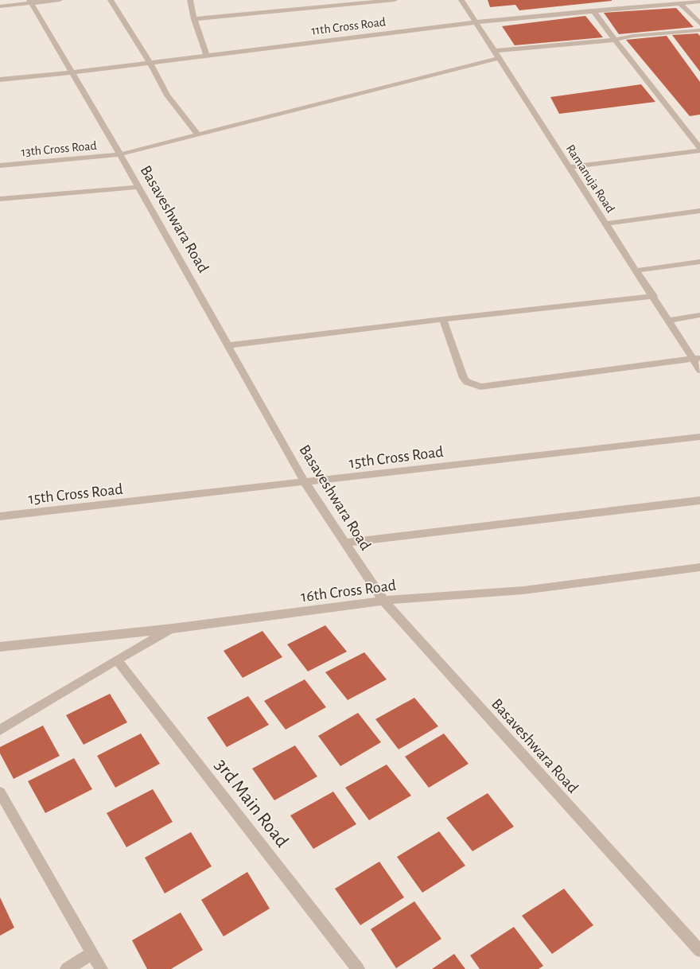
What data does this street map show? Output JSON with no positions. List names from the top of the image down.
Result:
{
  "streets": {
    "street": [
      "11th Cross Road",
      "13th Cross Road",
      "Ramanuja Road",
      "Basaveshwara Road",
      "15th Cross Road",
      "16th Cross Road",
      "3rd Main Road"
    ]
  },
  "crossings": [
    ["11th Cross Road", "Ramanuja Road"],
    ["11th Cross Road", "Basaveshwara Road"],
    ["13th Cross Road", "Ramanuja Road"],
    ["13th Cross Road", "Basaveshwara Road"],
    ["Basaveshwara Road", "15th Cross Road"],
    ["Basaveshwara Road", "16th Cross Road"]
  ]
}
